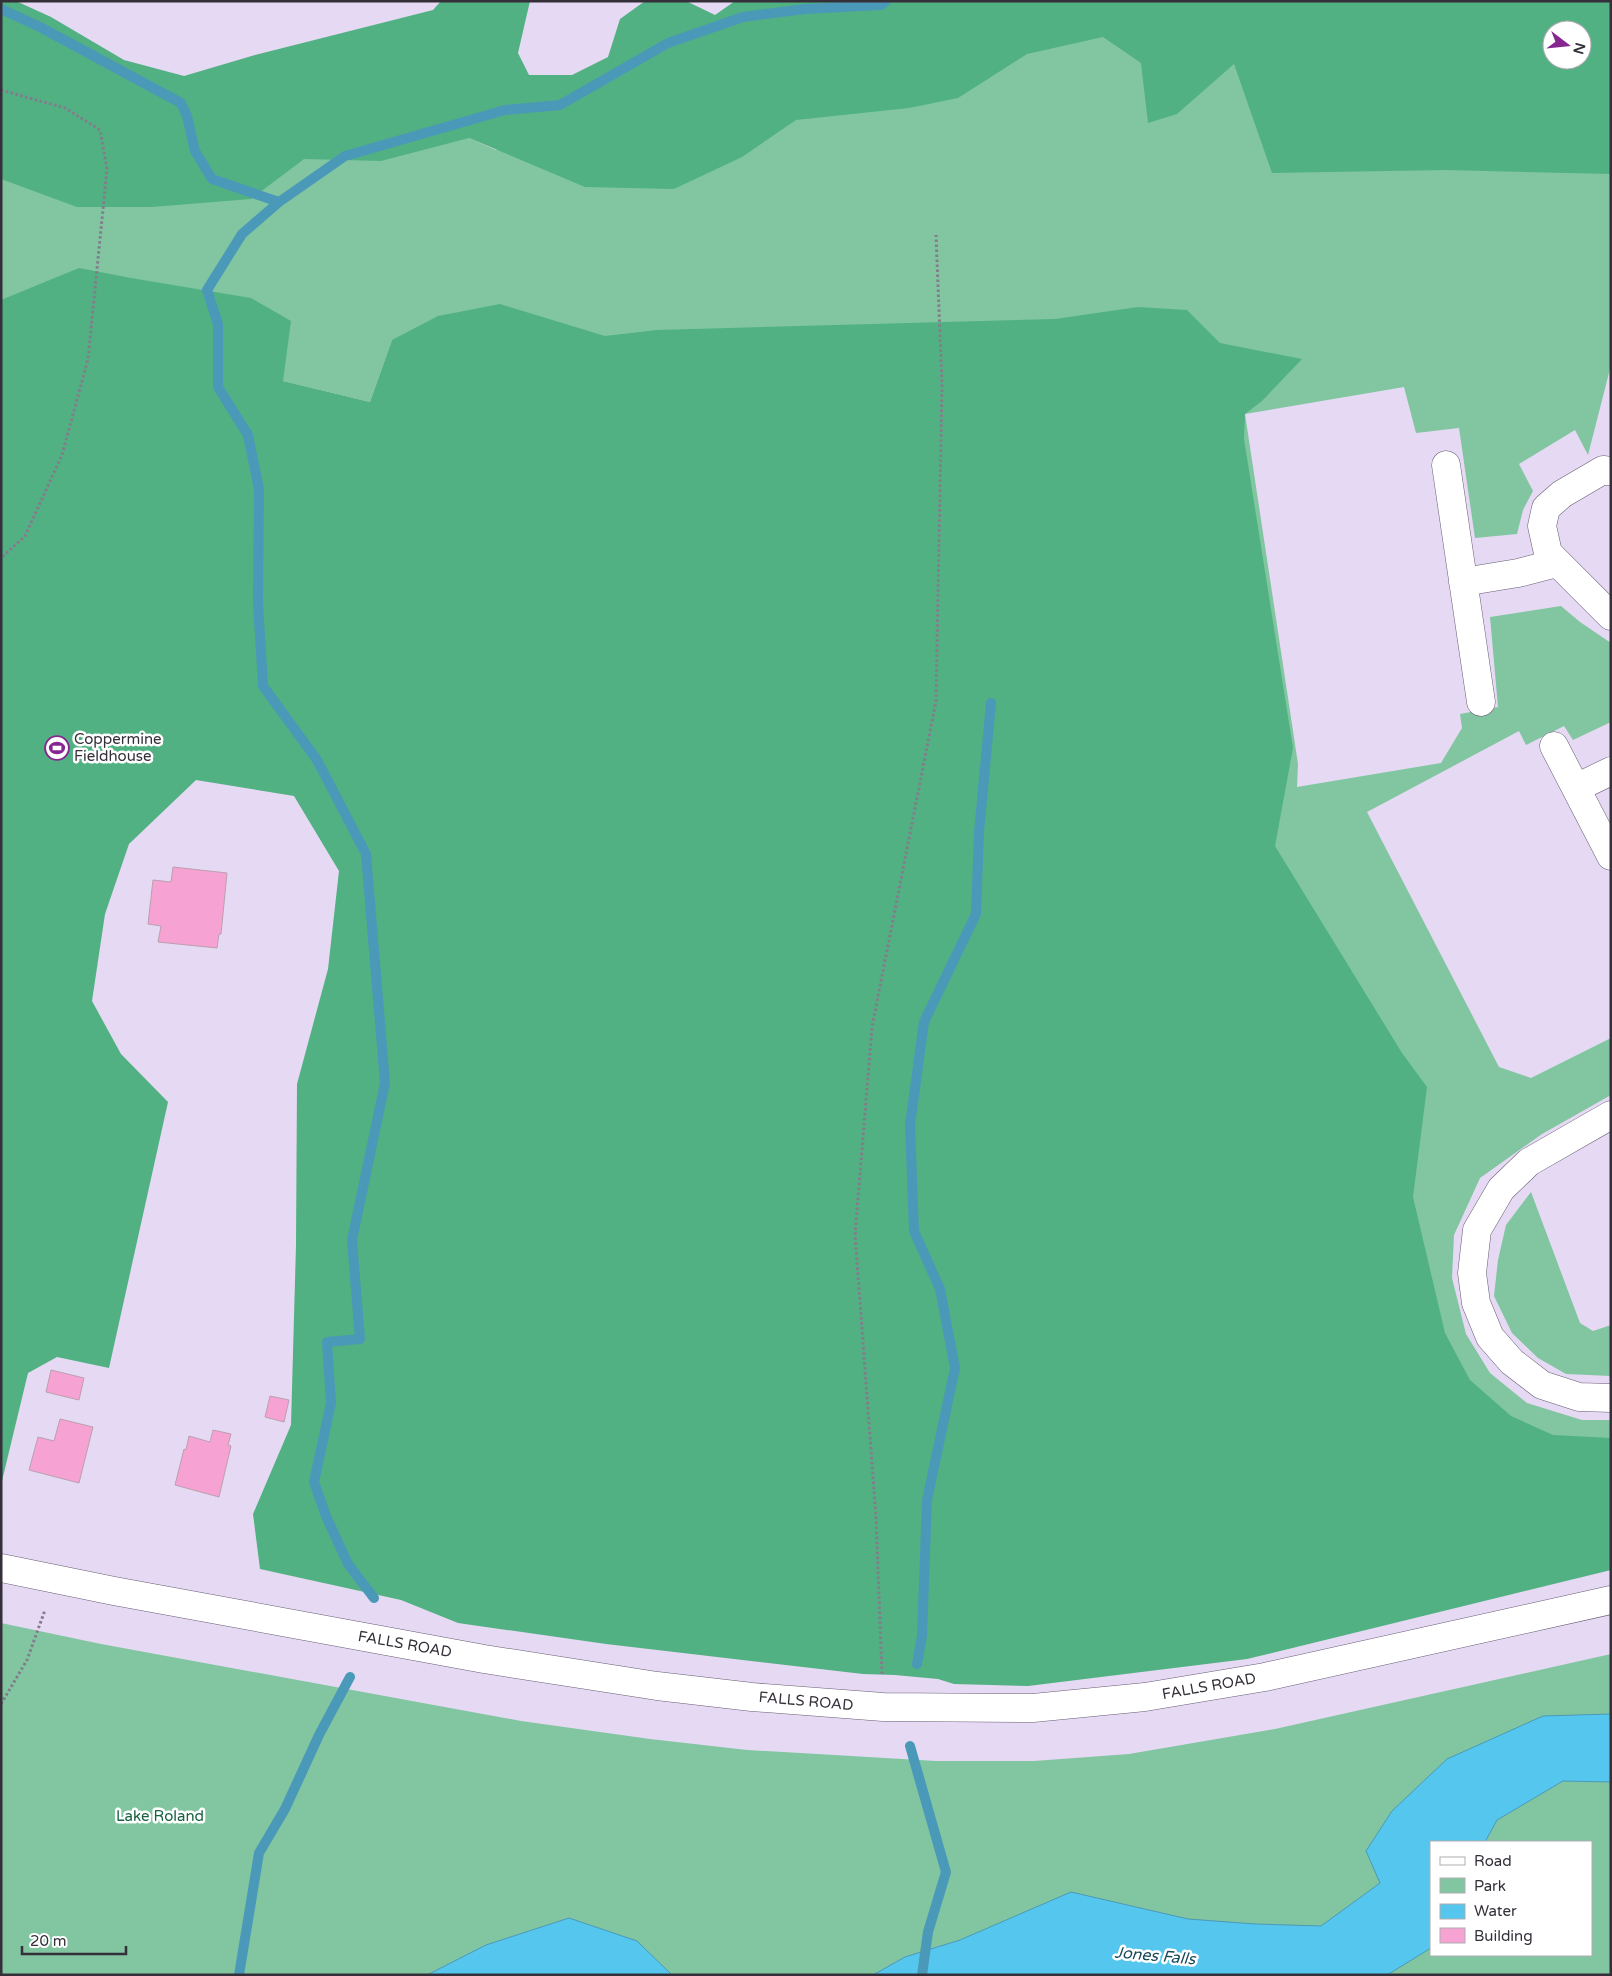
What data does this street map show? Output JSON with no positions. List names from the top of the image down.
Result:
{
  "streets": {
    "main road": ["FALLS ROAD"]
  },
  "water": ["Jones Falls"],
  "parks": ["Lake Roland"],
  "places": {
    "sports": ["Coppermine Fieldhouse"]
  },
  "legend": [
    "Road",
    "Park",
    "Water",
    "Building"
  ],
  "scale_bar": "20 m",
  "north": "right"
}
